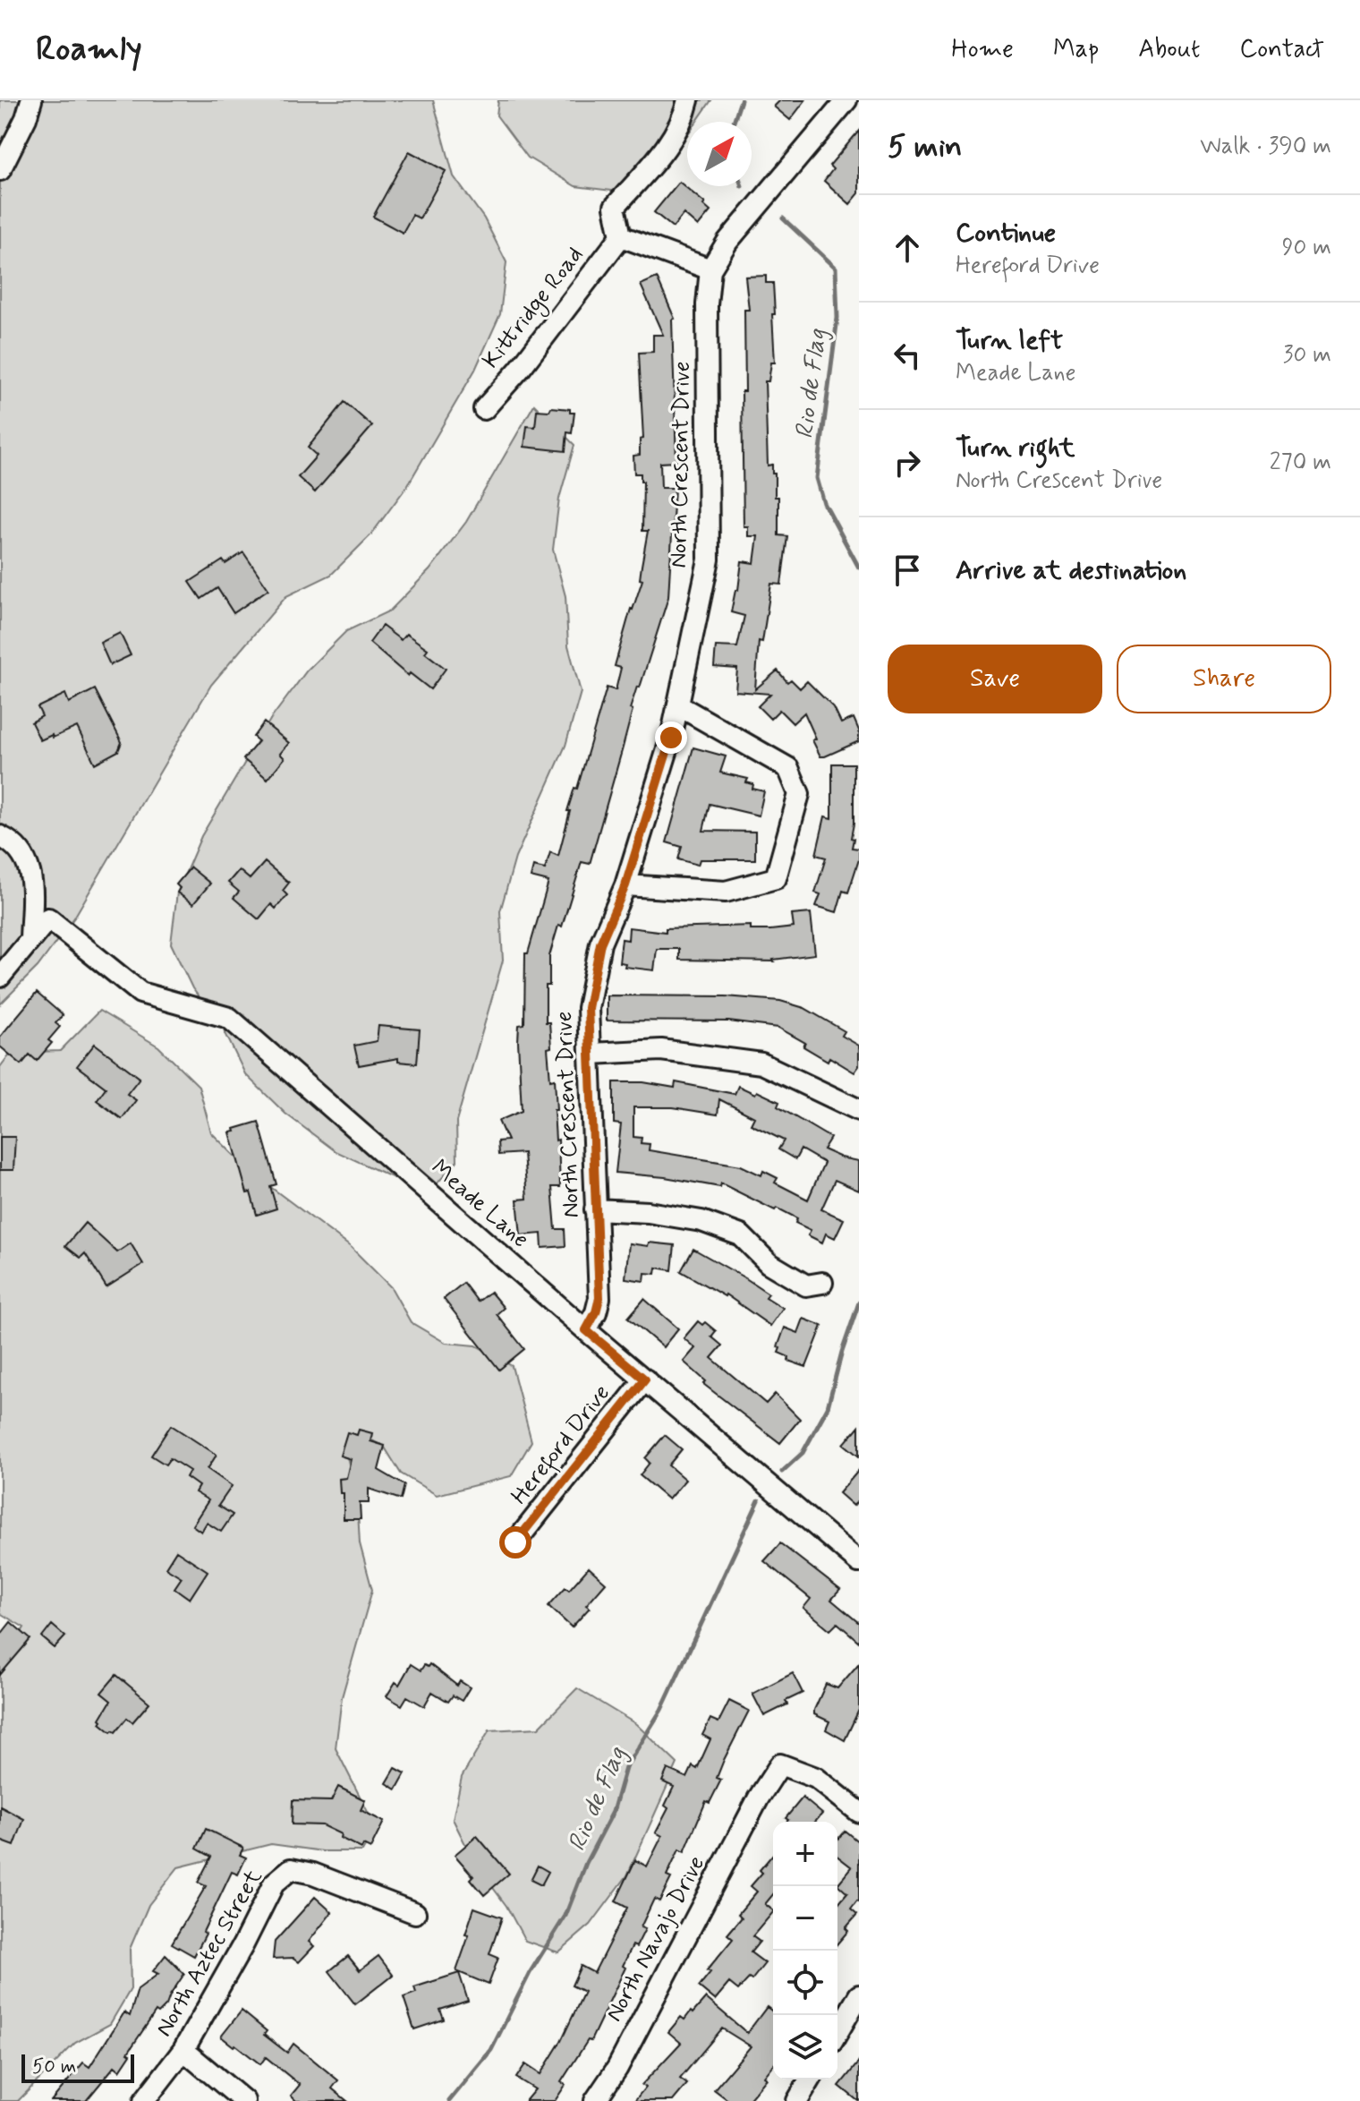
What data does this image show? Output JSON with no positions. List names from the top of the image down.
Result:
{
  "streets": {
    "street": [
      "Kittridge Road",
      "North Crescent Drive",
      "Meade Lane",
      "Hereford Drive",
      "North Navajo Drive",
      "North Aztec Street"
    ]
  },
  "crossings": [
    ["North Crescent Drive", "Meade Lane"],
    ["Meade Lane", "Hereford Drive"]
  ],
  "water": ["Rio de Flag"],
  "scale_bar": "50 m",
  "north": "top right",
  "page": {
    "header": "Roamly",
    "nav": [
      "Home",
      "Map",
      "About",
      "Contact"
    ],
    "heading": ["5 min", "Walk · 390 m"],
    "list": [
      ["Continue", "Hereford Drive", "90 m"],
      ["Turn left", "Meade Lane", "30 m"],
      ["Turn right", "North Crescent Drive", "270 m"],
      "Arrive at destination"
    ],
    "buttons": ["Save", "Share"],
    "map_buttons": ["+", "−"],
    "scale": "50 m"
  }
}
